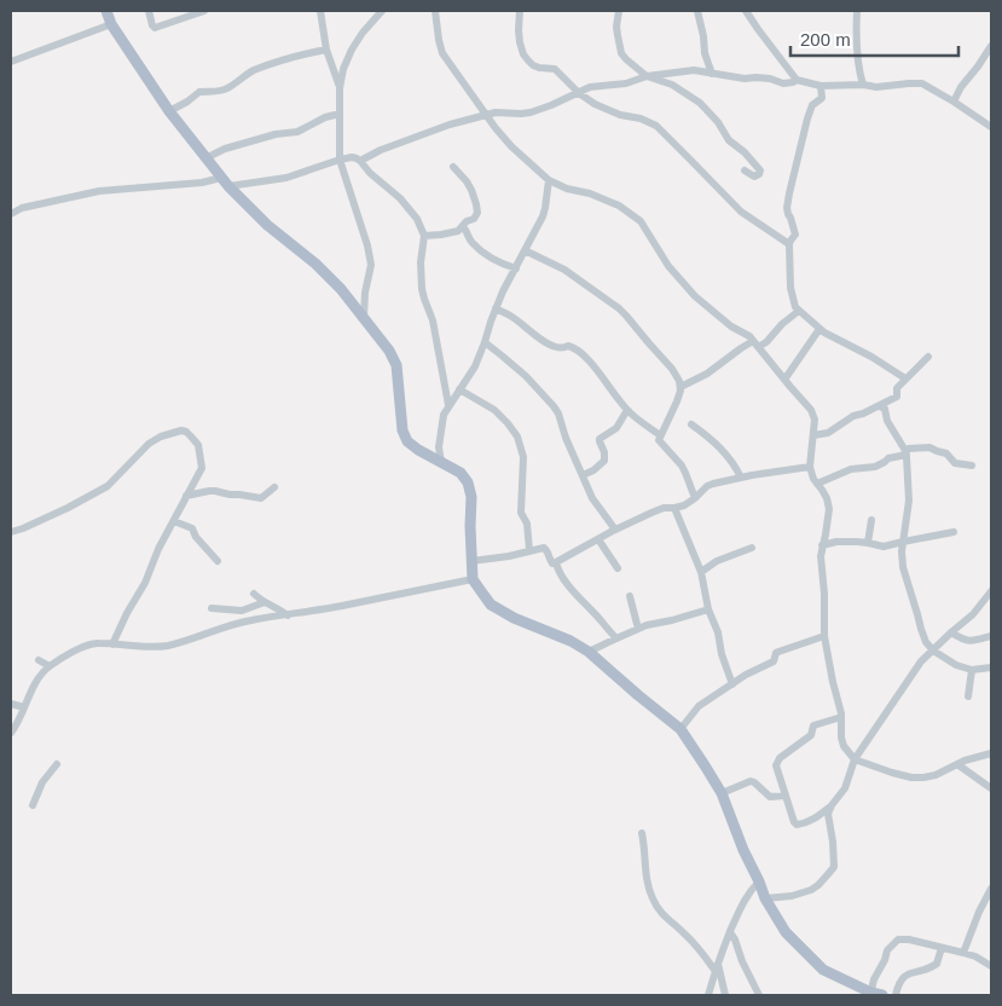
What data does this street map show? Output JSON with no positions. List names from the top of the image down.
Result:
{
  "scale_bar": "200 m"
}
